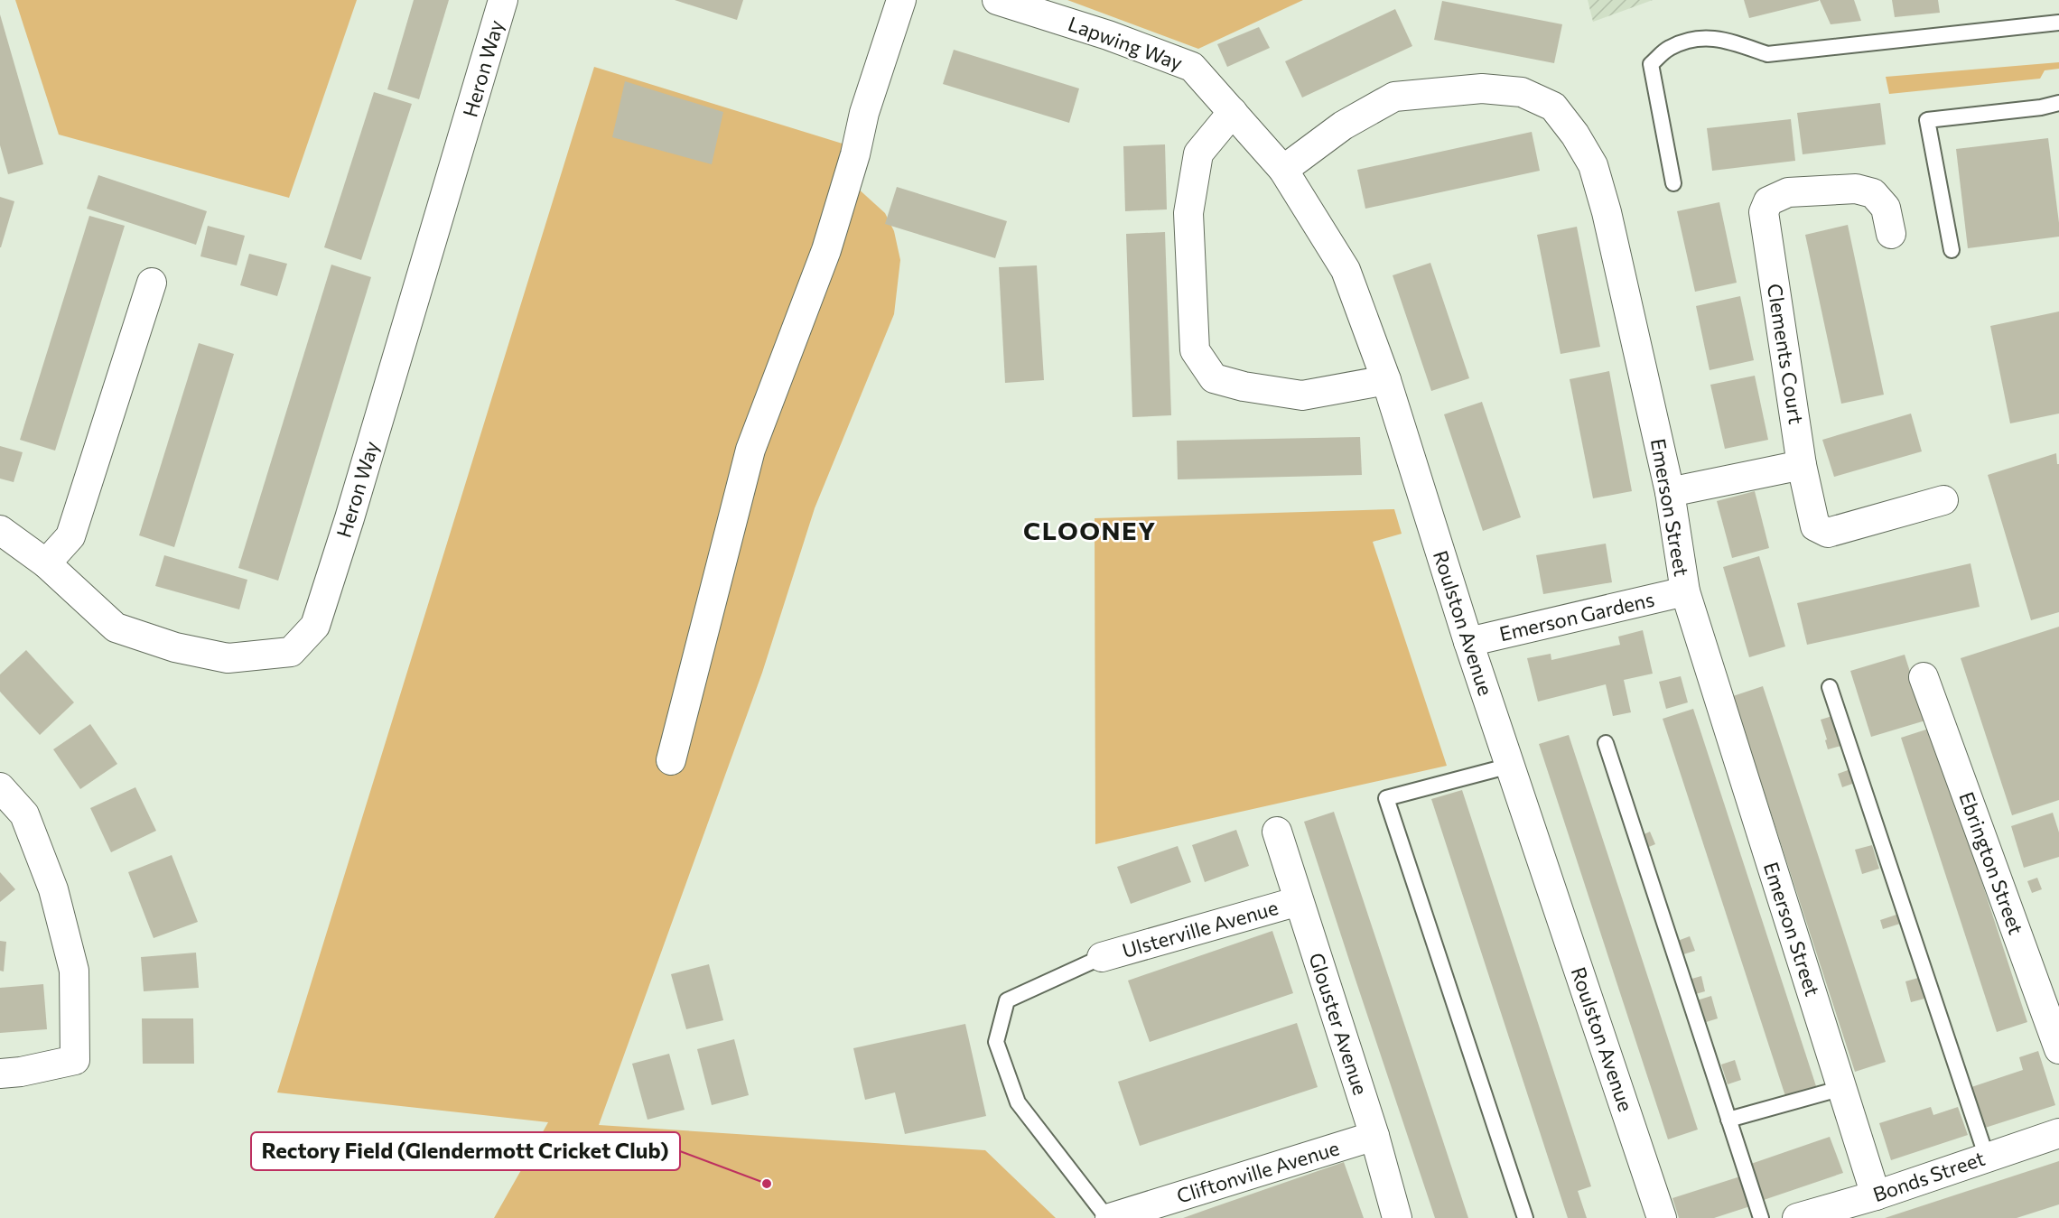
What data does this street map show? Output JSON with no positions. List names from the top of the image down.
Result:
{
  "streets": {
    "street": [
      "Lapwing Way",
      "Heron Way",
      "Clements Court",
      "Emerson Street",
      "Emerson Gardens",
      "Roulston Avenue",
      "Ebrington Street",
      "Ulsterville Avenue",
      "Glouster Avenue",
      "Cliftonville Avenue",
      "Bonds Street"
    ]
  },
  "crossings": [
    ["Lapwing Way", "Roulston Avenue"],
    ["Emerson Street", "Emerson Gardens"],
    ["Emerson Street", "Roulston Avenue"],
    ["Emerson Street", "Bonds Street"],
    ["Emerson Gardens", "Roulston Avenue"],
    ["Ulsterville Avenue", "Glouster Avenue"],
    ["Glouster Avenue", "Cliftonville Avenue"]
  ],
  "districts": ["CLOONEY"],
  "places": ["Rectory Field (Glendermott Cricket Club)"]
}
